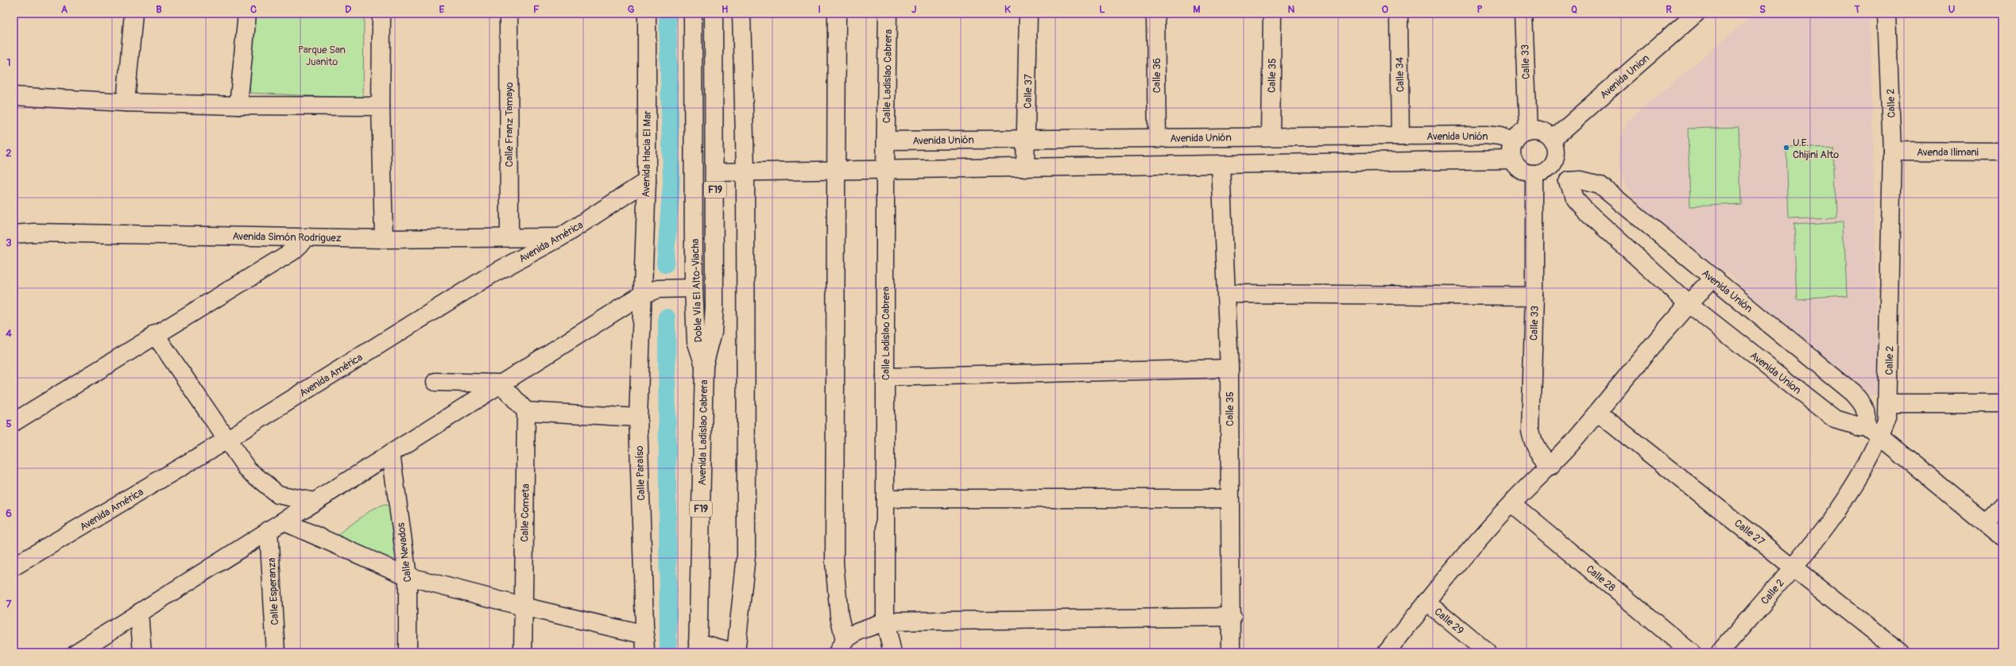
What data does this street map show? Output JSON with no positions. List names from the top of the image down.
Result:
{
  "streets": {
    "main road": [
      "Calle 33",
      "Calle 34",
      "Calle 36",
      "Calle 35",
      "Calle Ladislao Cabrera",
      "Avenida Union",
      "Calle 37",
      "Calle 2",
      "Calle Franz Tamayo",
      "Avenida Unión",
      "Avenda Ilimani",
      "Avenida Hacia El Mar",
      "F19",
      "Avenida Simón Rodriguez",
      "Avenida América",
      "Doble Vía El Alto-Viacha",
      "Avenida Ladislao Cabrera",
      "Calle Paraíso",
      "Calle Cometa",
      "Calle 27",
      "Calle Nevados",
      "Calle 28",
      "Calle Esperanza",
      "Calle 29"
    ]
  },
  "crossings": [
    ["Calle 33", "Avenida Union"],
    ["Calle 33", "Avenida Unión"],
    ["Calle 34", "Avenida Unión"],
    ["Calle 36", "Avenida Unión"],
    ["Calle 35", "Avenida Unión"],
    ["Calle Ladislao Cabrera", "Avenida Unión"],
    ["Avenida Union", "Avenida Unión"],
    ["Calle 37", "Avenida Unión"],
    ["Calle 2", "Avenda Ilimani"],
    ["Calle 2", "Calle 27"],
    ["Calle Franz Tamayo", "Avenida Simón Rodriguez"],
    ["Avenida Hacia El Mar", "Avenida América"],
    ["Avenida Hacia El Mar", "Calle Paraíso"],
    ["Avenida Simón Rodriguez", "Avenida América"],
    ["Doble Vía El Alto-Viacha", "Avenida Ladislao Cabrera"]
  ],
  "parks": ["Parque San Juanito"],
  "places": ["U.E. Chijini Alto"],
  "grid": {
    "columns": [
      "A",
      "B",
      "C",
      "D",
      "E",
      "F",
      "G",
      "H",
      "I",
      "J",
      "K",
      "L",
      "M",
      "N",
      "O",
      "P",
      "Q",
      "R",
      "S",
      "T",
      "U"
    ],
    "rows": [
      "1",
      "2",
      "3",
      "4",
      "5",
      "6",
      "7"
    ]
  }
}
